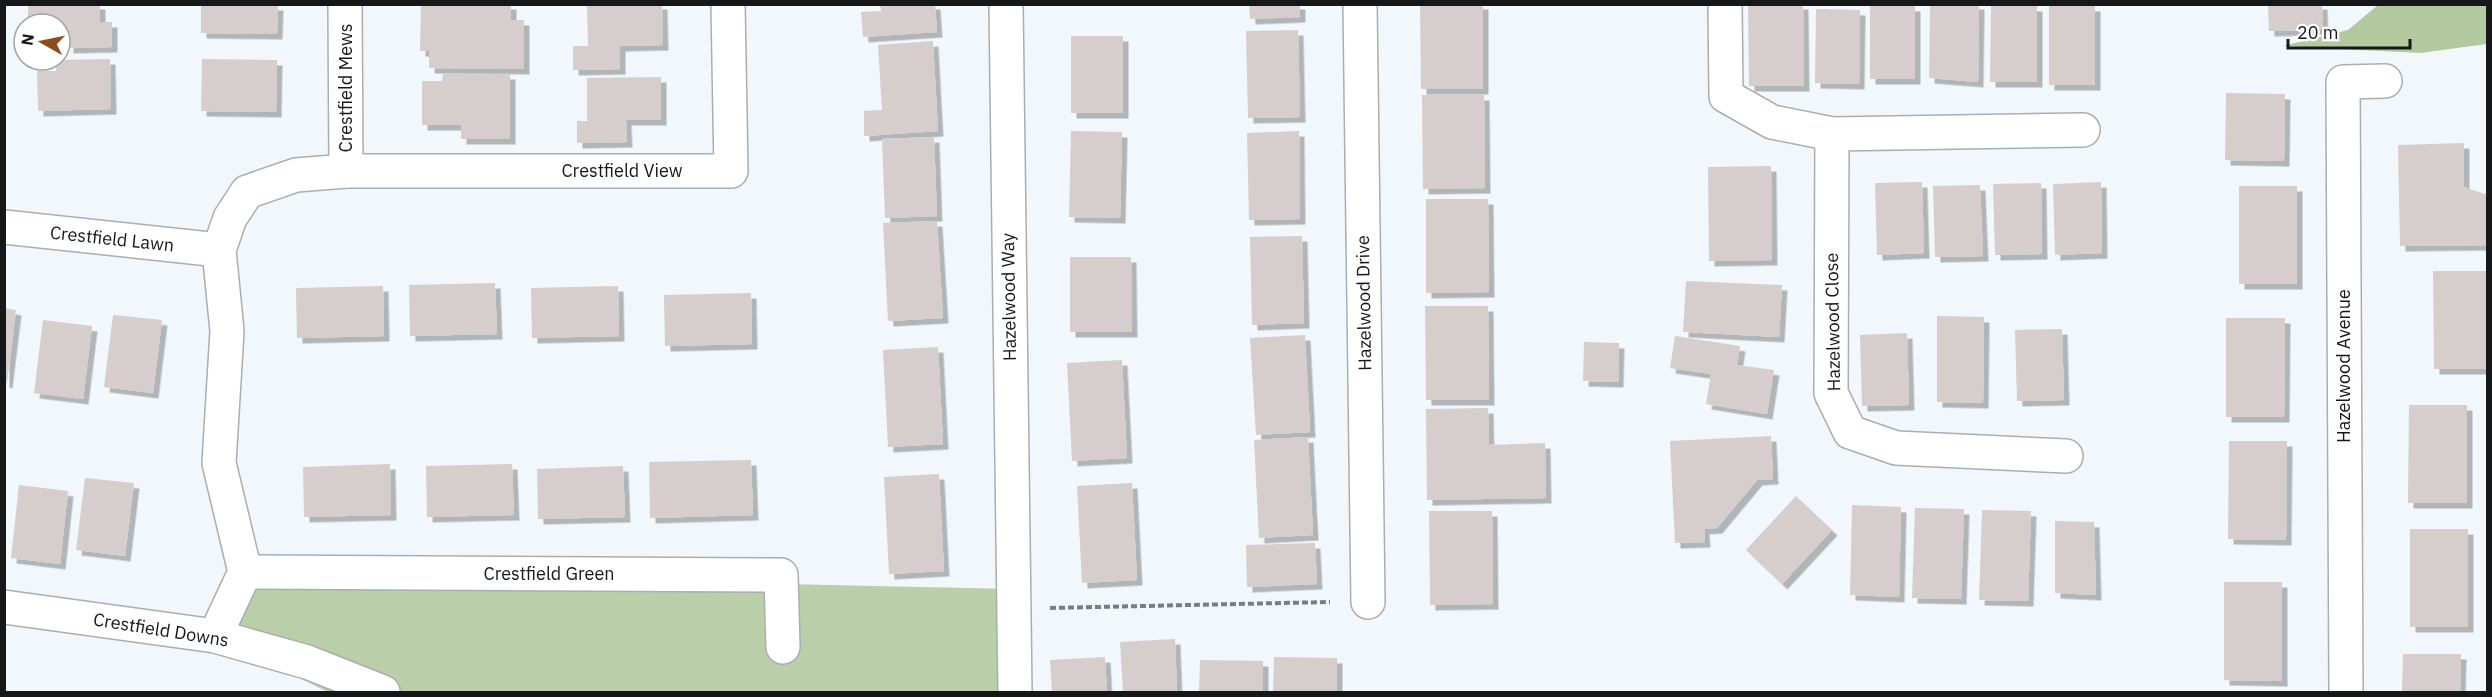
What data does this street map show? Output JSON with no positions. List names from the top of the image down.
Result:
{
  "streets": {
    "street": [
      "Crestfield Mews",
      "Crestfield View",
      "Crestfield Lawn",
      "Hazelwood Way",
      "Hazelwood Drive",
      "Hazelwood Close",
      "Hazelwood Avenue",
      "Crestfield Green",
      "Crestfield Downs"
    ]
  },
  "crossings": [
    ["Crestfield Mews", "Crestfield View"]
  ],
  "scale_bar": "20 m",
  "north": "left"
}
